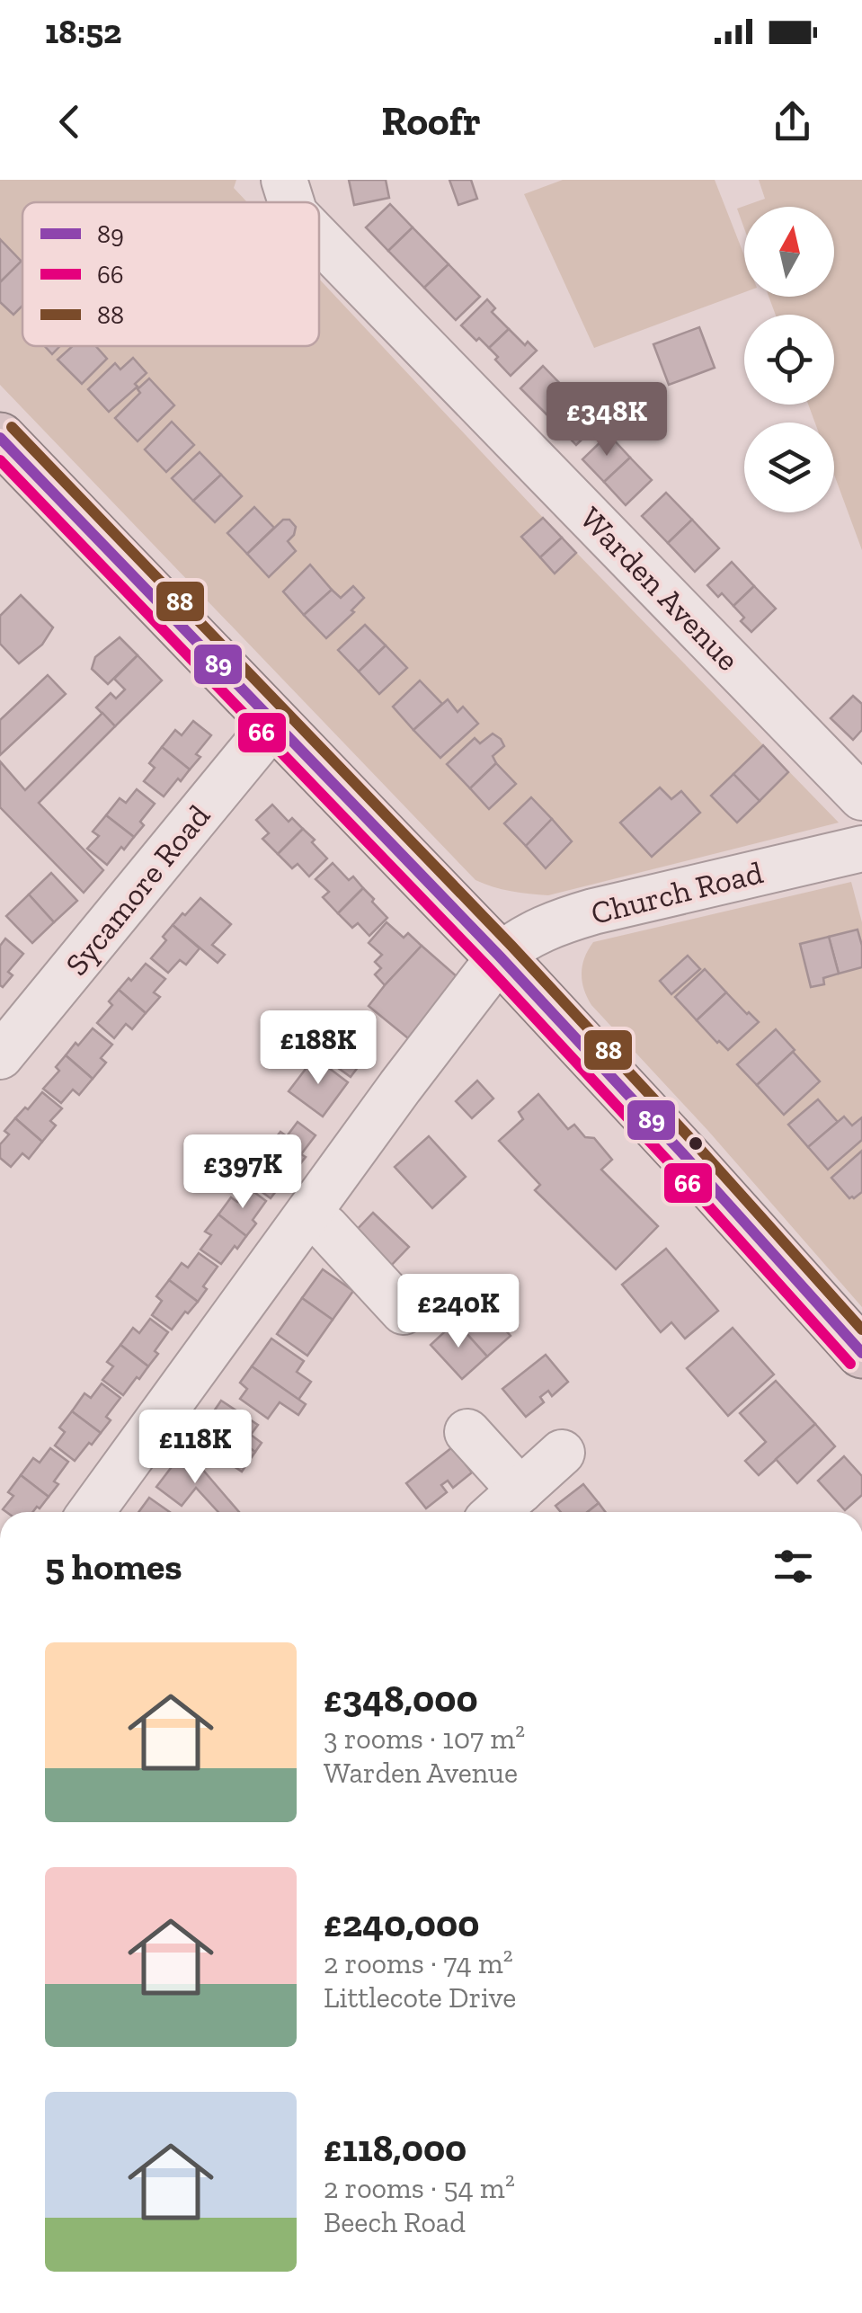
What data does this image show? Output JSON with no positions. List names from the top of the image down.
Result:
{
  "streets": {
    "street": ["Warden Avenue", "Sycamore Road", "Church Road"]
  },
  "lines": ["transit line 88", "transit line 89", "transit line 66"],
  "legend": ["89", "66", "88"],
  "north": "top",
  "page": {
    "status": "18:52",
    "header": "Roofr",
    "price": [
      "£348K",
      "£188K",
      "£397K",
      "£240K",
      "£118K"
    ],
    "heading": "5 homes",
    "list": [
      {
        "name": "£348,000",
        "note": "3 rooms · 107 m² · Warden Avenue"
      },
      {
        "name": "£240,000",
        "note": "2 rooms · 74 m² · Littlecote Drive"
      },
      {
        "name": "£118,000",
        "note": "2 rooms · 54 m² · Beech Road"
      }
    ]
  }
}
